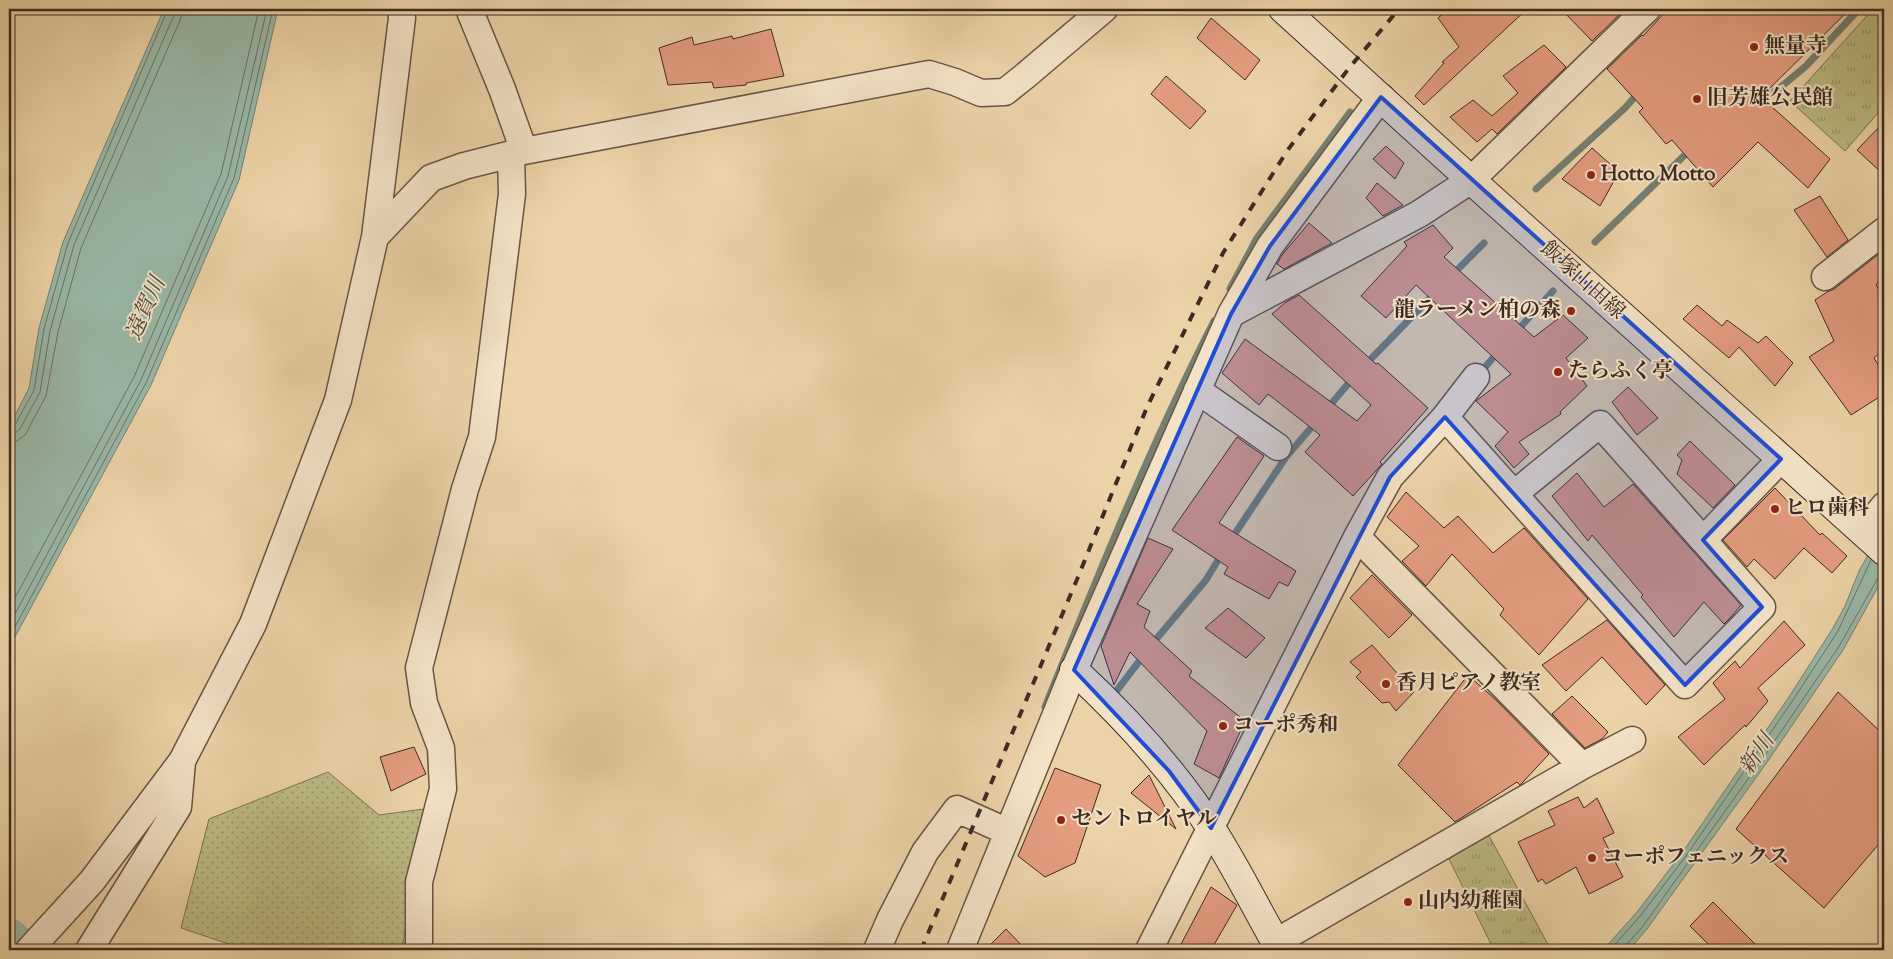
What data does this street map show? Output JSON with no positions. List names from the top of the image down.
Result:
{
  "streets": {
    "main road": ["飯塚山田線"]
  },
  "water": ["遠賀川", "新川"],
  "places": [
    "無量寺",
    "旧芳雄公民館",
    "Hotto Motto",
    "龍ラーメン柏の森",
    "たらふく亭",
    "ヒロ歯科",
    "香月ピアノ教室",
    "コーポ秀和",
    "セントロイヤル",
    "コーポフェニックス",
    "山内幼稚園"
  ]
}
